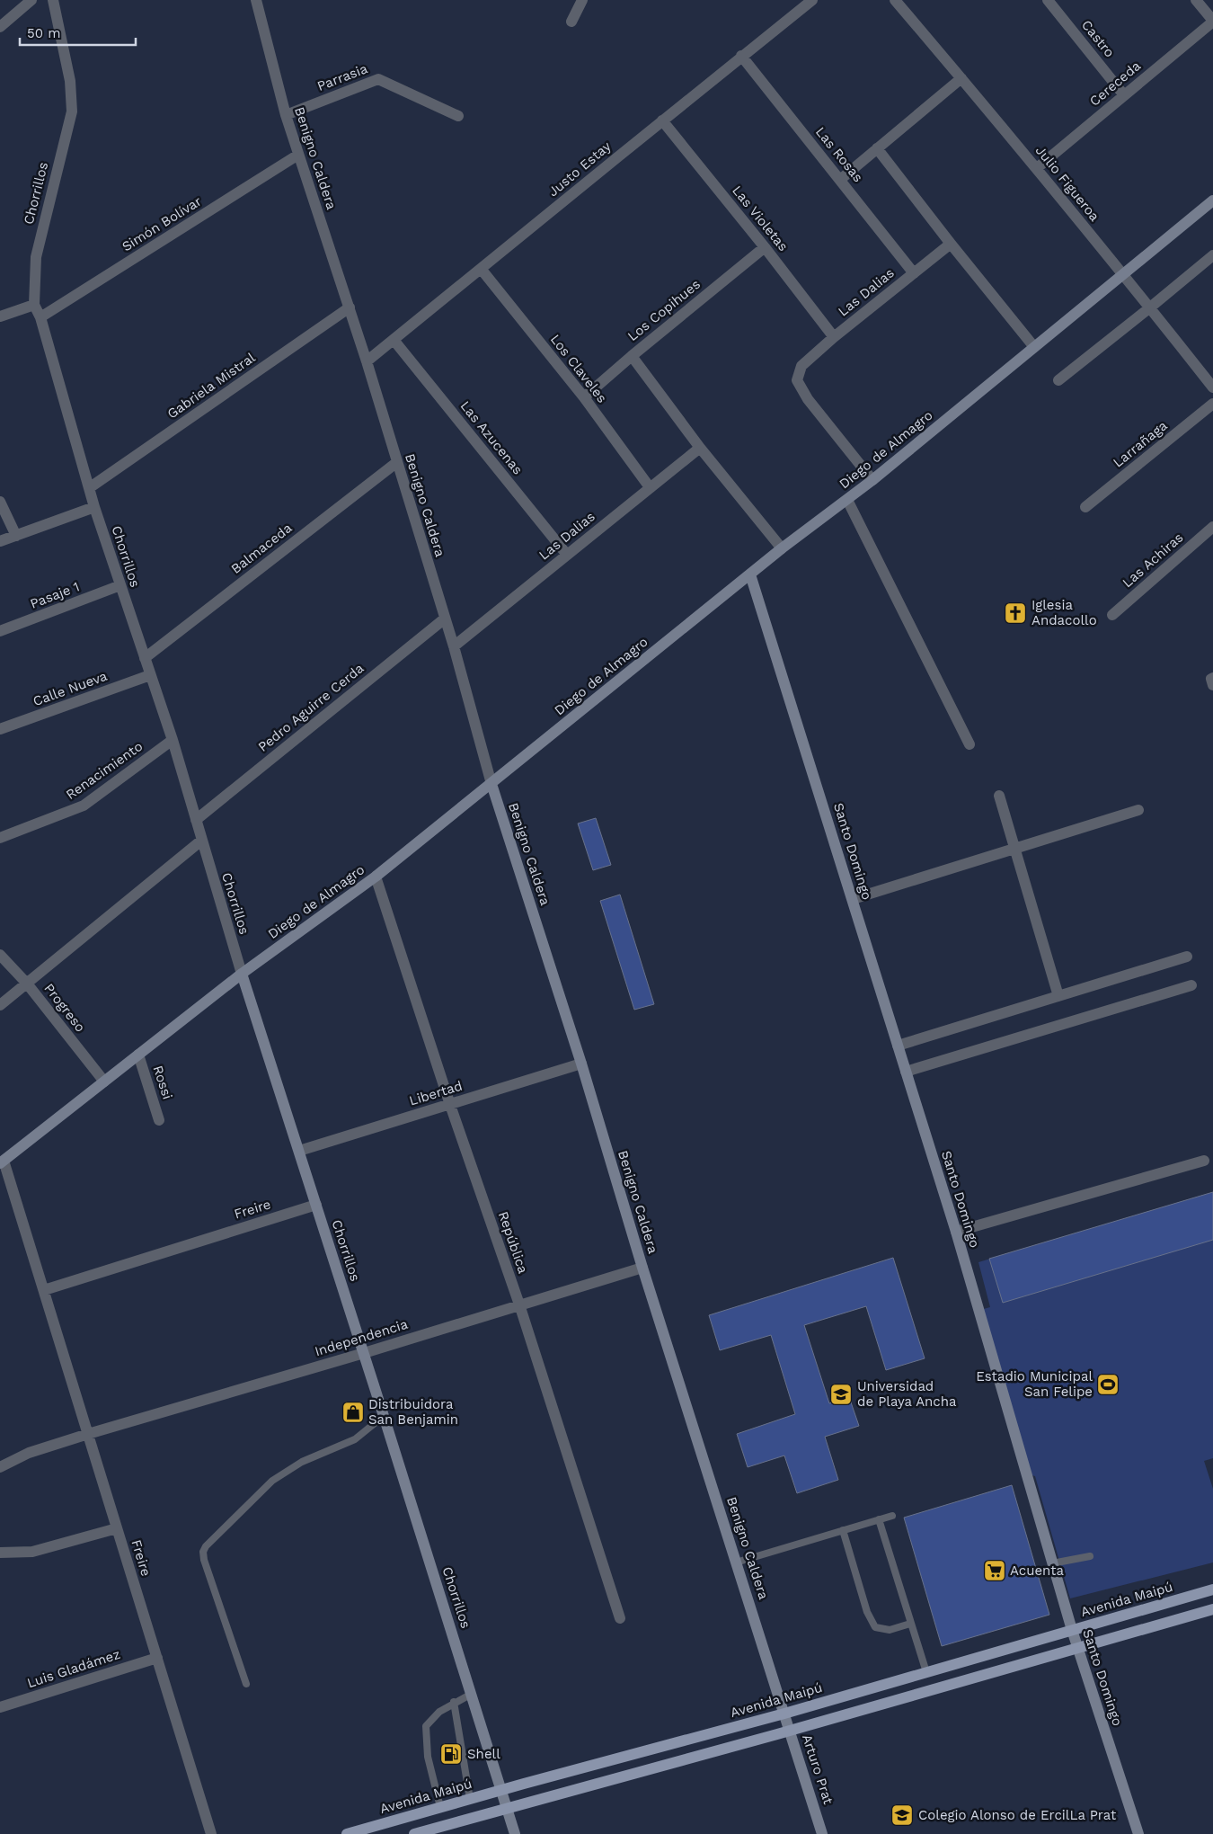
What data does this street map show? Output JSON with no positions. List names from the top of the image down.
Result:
{
  "streets": {
    "main road": ["Avenida Maipú"],
    "street": [
      "Castro",
      "Parrasia",
      "Cereceda",
      "Las Rosas",
      "Benigno Caldera",
      "Justo Estay",
      "Julio Figueroa",
      "Chorrillos",
      "Las Violetas",
      "Simón Bolívar",
      "Las Dalias",
      "Los Copihues",
      "Los Claveles",
      "Gabriela Mistral",
      "Las Azucenas",
      "Larrañaga",
      "Diego de Almagro",
      "Balmaceda",
      "Las Achiras",
      "Pasaje 1",
      "Calle Nueva",
      "Pedro Aguirre Cerda",
      "Renacimiento",
      "Santo Domingo",
      "Progreso",
      "Rossi",
      "Libertad",
      "Freire",
      "República",
      "Independencia",
      "Luis Gladámez",
      "Arturo Prat"
    ]
  },
  "crossings": [
    ["Castro", "Cereceda"],
    ["Parrasia", "Benigno Caldera"],
    ["Cereceda", "Julio Figueroa"],
    ["Las Rosas", "Justo Estay"],
    ["Las Rosas", "Las Dalias"],
    ["Benigno Caldera", "Justo Estay"],
    ["Benigno Caldera", "Simón Bolívar"],
    ["Benigno Caldera", "Las Dalias"],
    ["Benigno Caldera", "Gabriela Mistral"],
    ["Benigno Caldera", "Diego de Almagro"],
    ["Benigno Caldera", "Balmaceda"],
    ["Benigno Caldera", "Pedro Aguirre Cerda"],
    ["Benigno Caldera", "Libertad"],
    ["Benigno Caldera", "Independencia"],
    ["Benigno Caldera", "Avenida Maipú"],
    ["Benigno Caldera", "Arturo Prat"],
    ["Justo Estay", "Las Violetas"],
    ["Justo Estay", "Los Claveles"],
    ["Justo Estay", "Las Azucenas"],
    ["Julio Figueroa", "Diego de Almagro"],
    ["Chorrillos", "Simón Bolívar"],
    ["Chorrillos", "Gabriela Mistral"],
    ["Chorrillos", "Diego de Almagro"],
    ["Chorrillos", "Balmaceda"],
    ["Chorrillos", "Pasaje 1"],
    ["Chorrillos", "Calle Nueva"],
    ["Chorrillos", "Pedro Aguirre Cerda"],
    ["Chorrillos", "Renacimiento"],
    ["Chorrillos", "Libertad"],
    ["Chorrillos", "Freire"],
    ["Chorrillos", "Independencia"],
    ["Chorrillos", "Avenida Maipú"],
    ["Las Violetas", "Las Dalias"],
    ["Las Violetas", "Los Copihues"],
    ["Las Dalias", "Los Claveles"],
    ["Las Dalias", "Las Azucenas"],
    ["Las Dalias", "Diego de Almagro"],
    ["Los Copihues", "Los Claveles"],
    ["Diego de Almagro", "Santo Domingo"],
    ["Diego de Almagro", "Progreso"],
    ["Diego de Almagro", "Rossi"],
    ["Diego de Almagro", "Freire"],
    ["Diego de Almagro", "República"],
    ["Santo Domingo", "Avenida Maipú"],
    ["Libertad", "República"],
    ["Freire", "Independencia"],
    ["Freire", "Luis Gladámez"],
    ["República", "Independencia"],
    ["Avenida Maipú", "Arturo Prat"]
  ],
  "places": {
    "church": ["Iglesia Andacollo"],
    "sports": ["Estadio Municipal San Felipe"],
    "school or university": ["Universidad de Playa Ancha", "Colegio Alonso de ErcilLa Prat"],
    "shop": ["Distribuidora San Benjamin"],
    "supermarket": ["Acuenta"],
    "fuel station": ["Shell"]
  },
  "scale_bar": "50 m"
}
